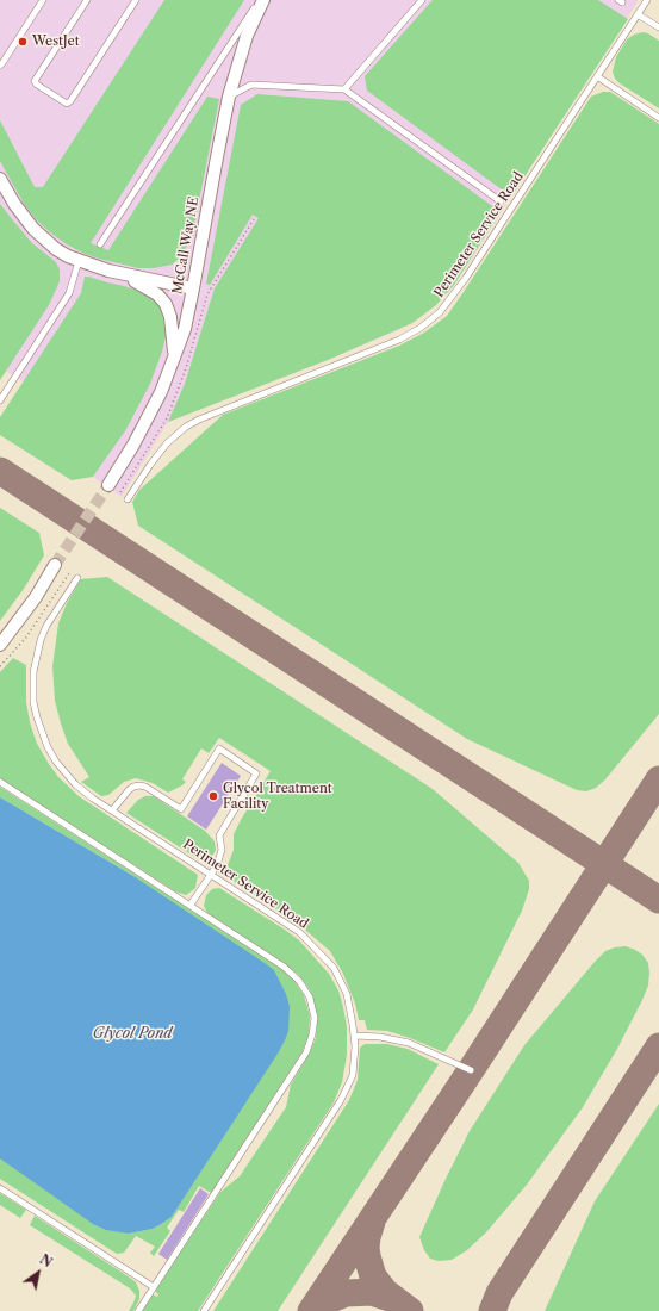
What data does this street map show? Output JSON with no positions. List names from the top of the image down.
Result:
{
  "streets": {
    "street": ["McCall Way NE"],
    "lane": ["Perimeter Service Road"]
  },
  "water": ["Glycol Pond"],
  "places": ["WestJet", "Glycol Treatment Facility"],
  "north": "top right"
}
